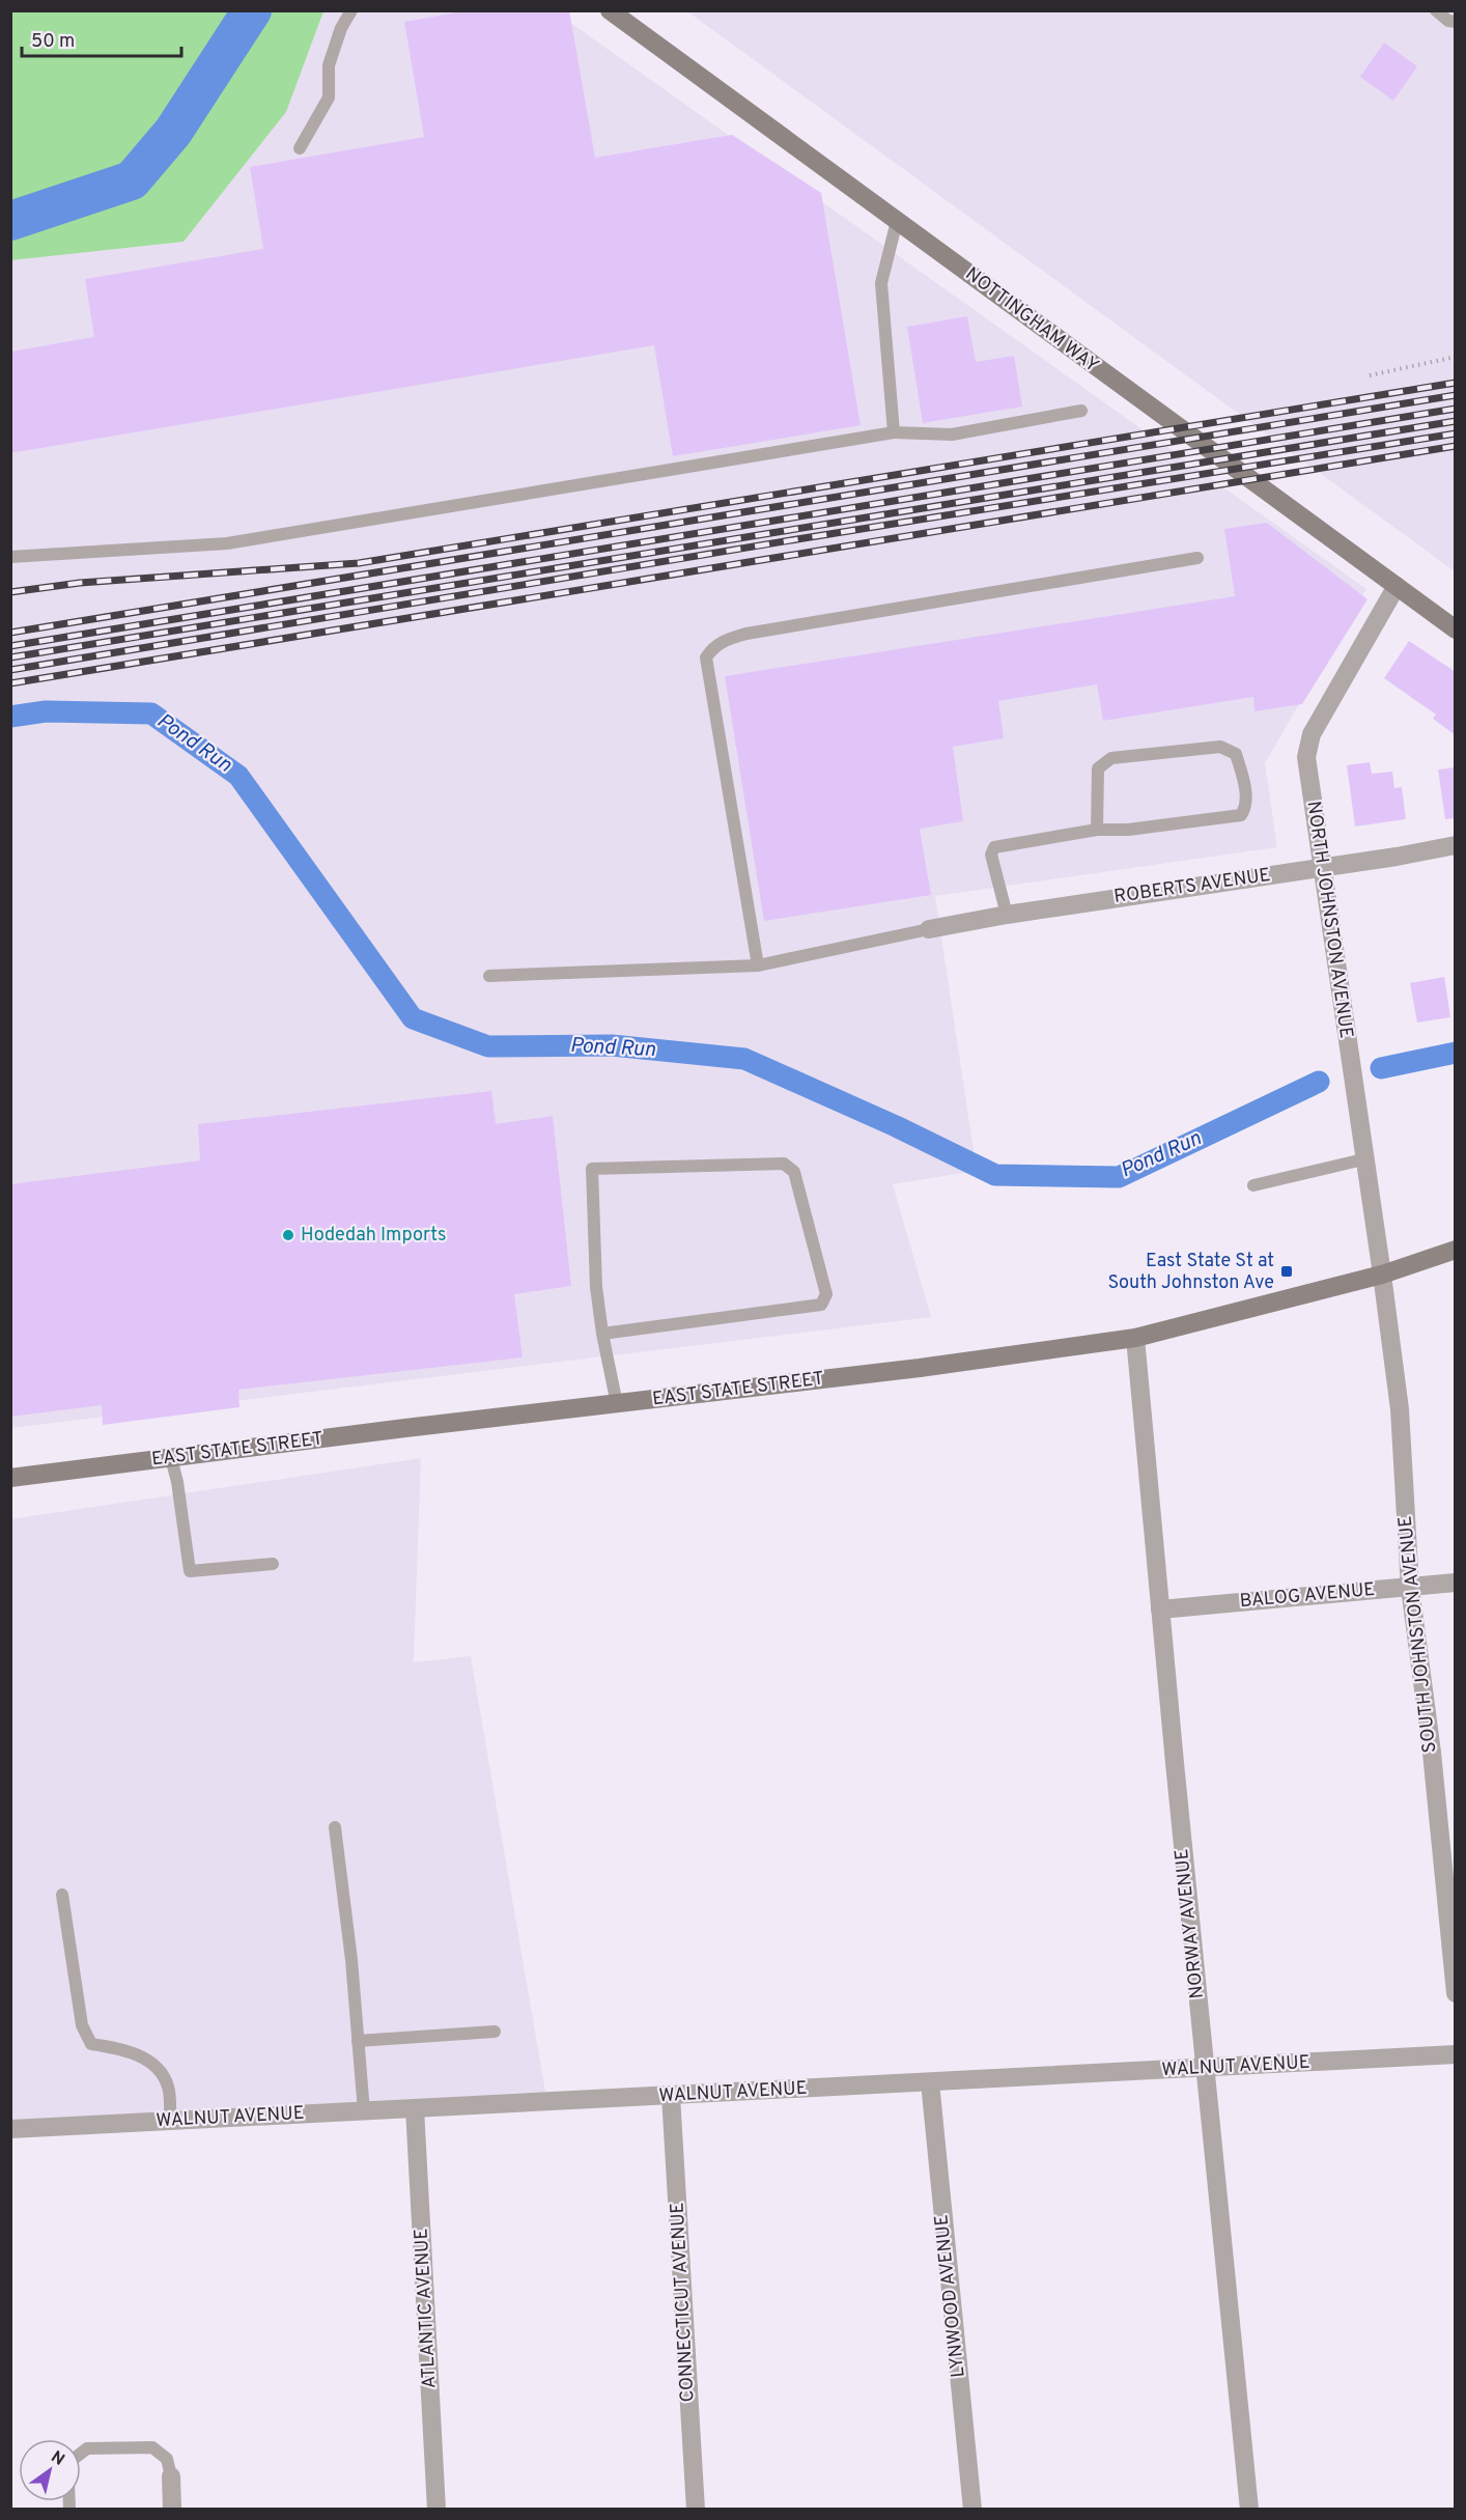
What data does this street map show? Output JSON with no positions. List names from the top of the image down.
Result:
{
  "streets": {
    "street": [
      "NOTTINGHAM WAY",
      "ROBERTS AVENUE",
      "NORTH JOHNSTON AVENUE",
      "EAST STATE STREET",
      "BALOG AVENUE",
      "SOUTH JOHNSTON AVENUE",
      "NORWAY AVENUE",
      "WALNUT AVENUE",
      "LYNWOOD AVENUE",
      "CONNECTICUT AVENUE",
      "ATLANTIC AVENUE"
    ]
  },
  "crossings": [
    ["NOTTINGHAM WAY", "NORTH JOHNSTON AVENUE"],
    ["ROBERTS AVENUE", "NORTH JOHNSTON AVENUE"],
    ["NORTH JOHNSTON AVENUE", "EAST STATE STREET"],
    ["NORTH JOHNSTON AVENUE", "SOUTH JOHNSTON AVENUE"],
    ["EAST STATE STREET", "SOUTH JOHNSTON AVENUE"],
    ["EAST STATE STREET", "NORWAY AVENUE"],
    ["BALOG AVENUE", "SOUTH JOHNSTON AVENUE"],
    ["BALOG AVENUE", "NORWAY AVENUE"],
    ["NORWAY AVENUE", "WALNUT AVENUE"],
    ["WALNUT AVENUE", "LYNWOOD AVENUE"],
    ["WALNUT AVENUE", "CONNECTICUT AVENUE"],
    ["WALNUT AVENUE", "ATLANTIC AVENUE"]
  ],
  "water": ["Pond Run"],
  "places": {
    "other": ["Hodedah Imports"],
    "transit": ["East State St at South Johnston Ave"]
  },
  "scale_bar": "50 m",
  "north": "top right"
}
